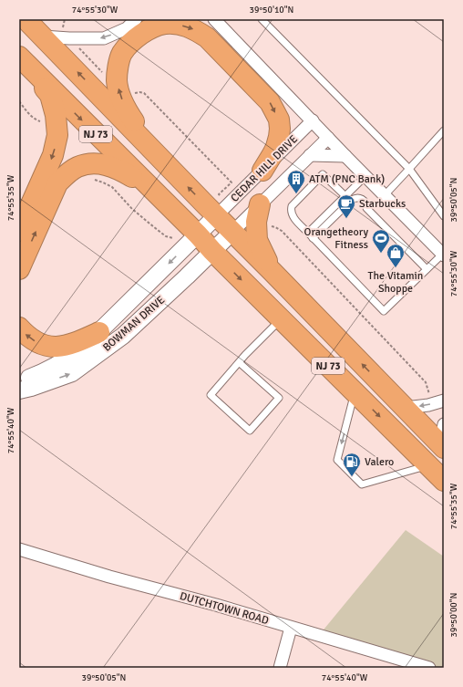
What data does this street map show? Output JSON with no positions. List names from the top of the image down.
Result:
{
  "streets": {
    "highway": ["NJ 73"],
    "street": ["CEDAR HILL DRIVE", "BOWMAN DRIVE", "DUTCHTOWN ROAD"]
  },
  "crossings": [
    ["NJ 73", "CEDAR HILL DRIVE"],
    ["NJ 73", "BOWMAN DRIVE"],
    ["CEDAR HILL DRIVE", "BOWMAN DRIVE"]
  ],
  "places": {
    "building": ["ATM (PNC Bank)"],
    "cafe": ["Starbucks"],
    "sports": ["Orangetheory Fitness"],
    "shop": ["The Vitamin Shoppe"],
    "fuel station": ["Valero"]
  },
  "coordinates": [
    "74°55'30\"W",
    "39°50'10\"N",
    "74°55'35\"W",
    "39°50'05\"N",
    "74°55'40\"W",
    "39°50'00\"N"
  ]
}
